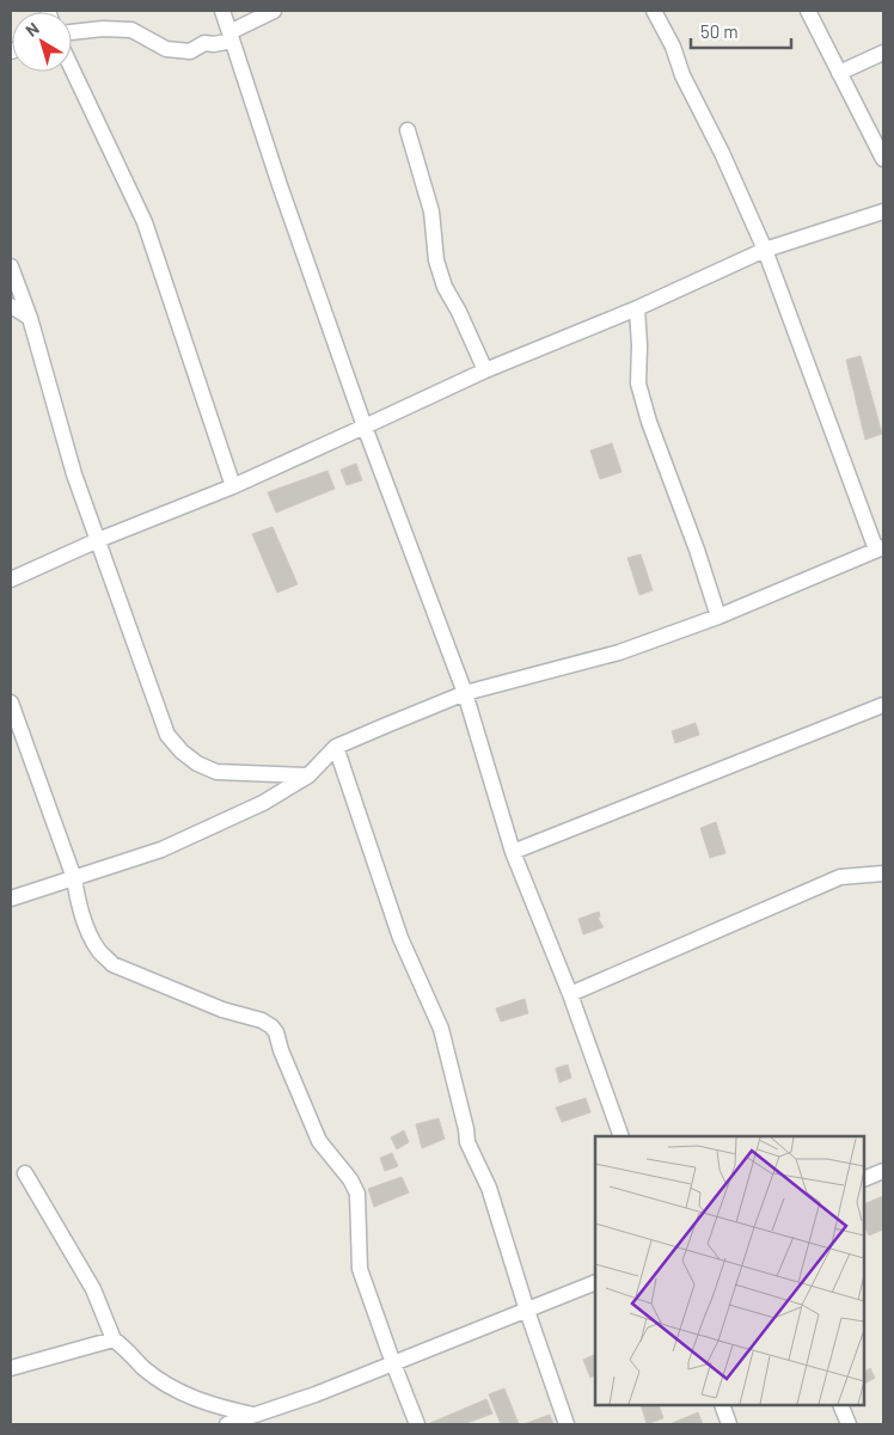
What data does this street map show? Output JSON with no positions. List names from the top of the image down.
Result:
{
  "scale_bar": "50 m",
  "north": "top left"
}
